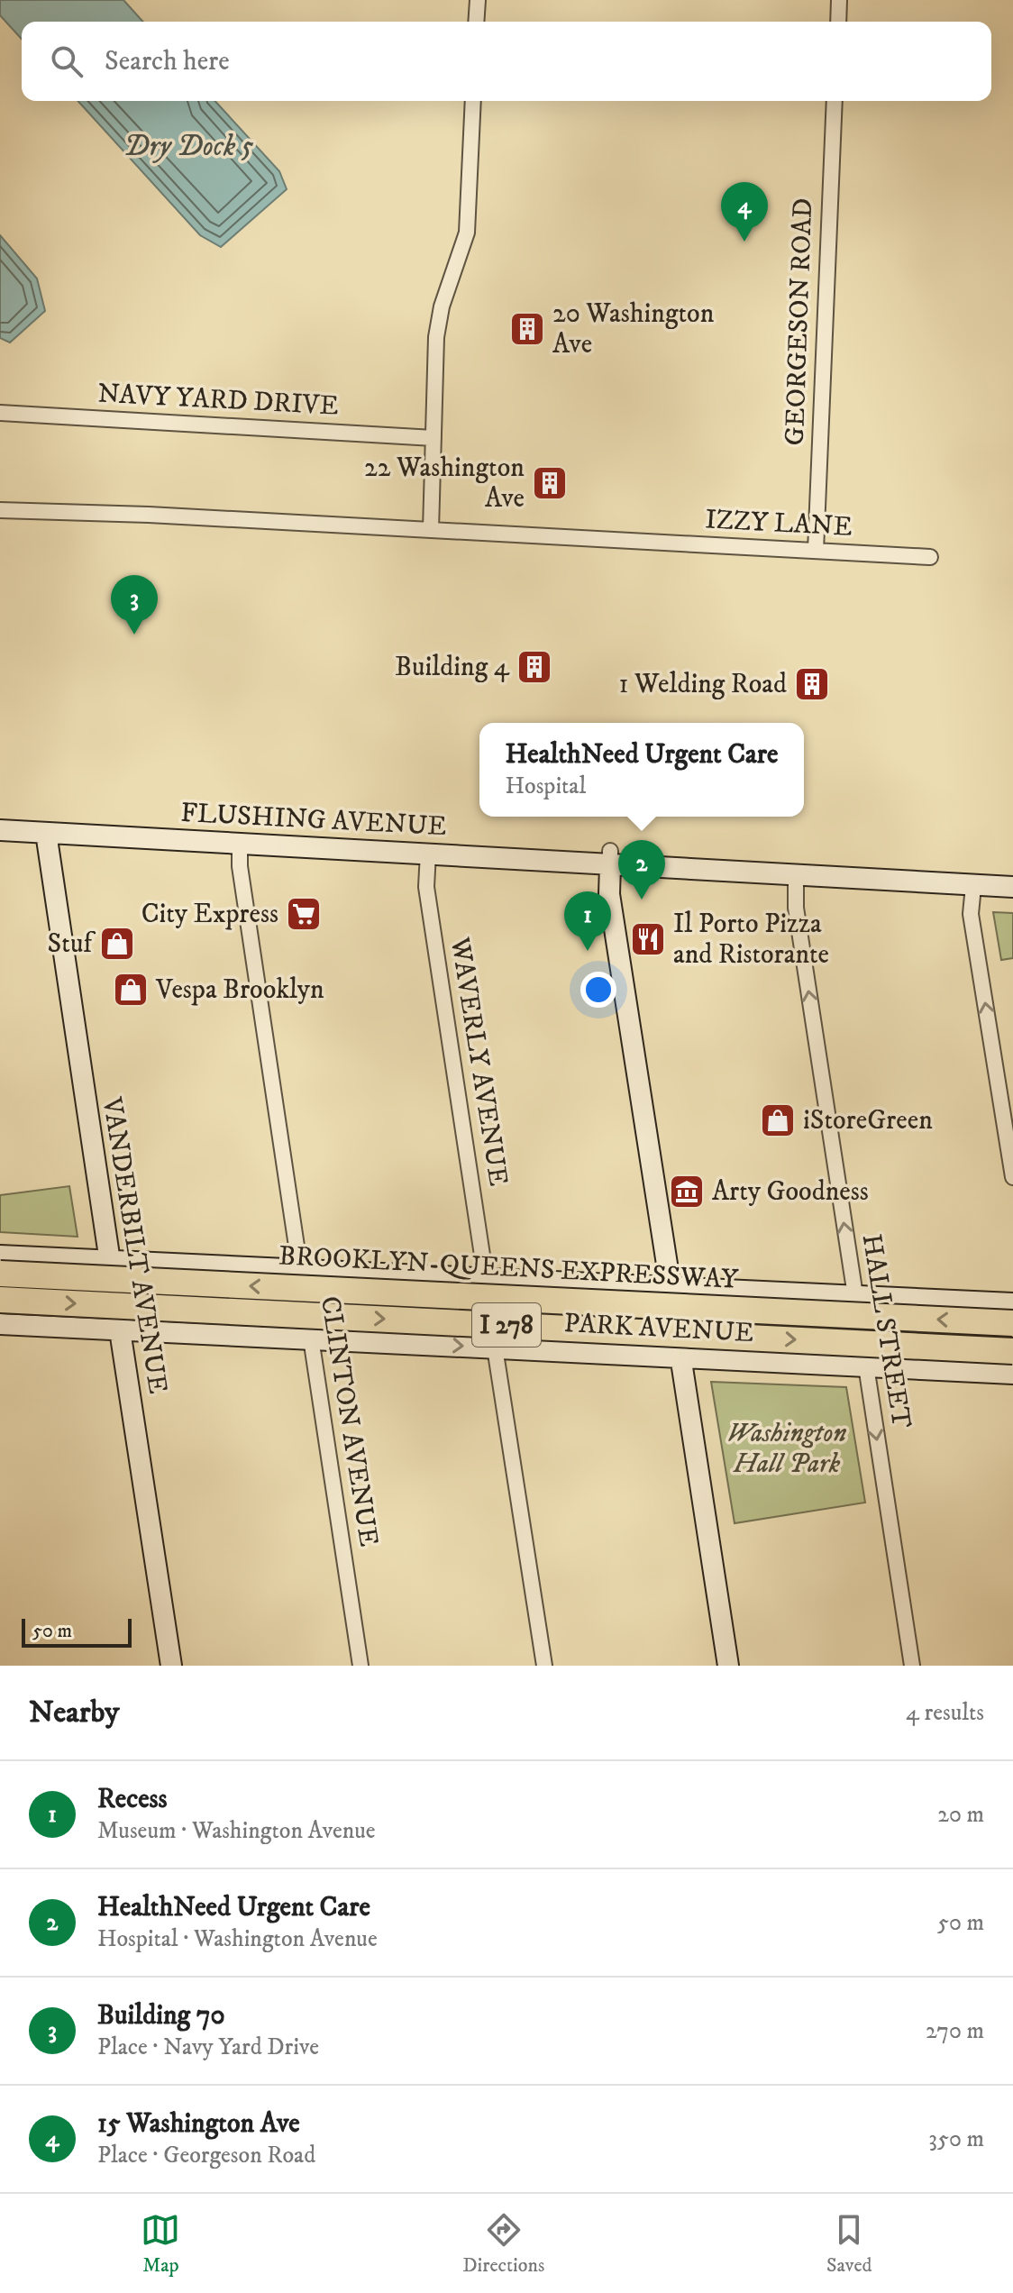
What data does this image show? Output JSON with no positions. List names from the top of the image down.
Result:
{
  "streets": {
    "highway": ["BROOKLYN-QUEENS EXPRESSWAY", "I 278"],
    "main road": ["FLUSHING AVENUE", "VANDERBILT AVENUE", "PARK AVENUE"],
    "street": [
      "GEORGESON ROAD",
      "NAVY YARD DRIVE",
      "IZZY LANE",
      "WAVERLY AVENUE",
      "HALL STREET",
      "CLINTON AVENUE"
    ]
  },
  "crossings": [
    ["GEORGESON ROAD", "IZZY LANE"],
    ["FLUSHING AVENUE", "WAVERLY AVENUE"],
    ["FLUSHING AVENUE", "VANDERBILT AVENUE"],
    ["FLUSHING AVENUE", "HALL STREET"],
    ["FLUSHING AVENUE", "CLINTON AVENUE"],
    ["WAVERLY AVENUE", "PARK AVENUE"],
    ["VANDERBILT AVENUE", "PARK AVENUE"],
    ["PARK AVENUE", "HALL STREET"],
    ["PARK AVENUE", "CLINTON AVENUE"]
  ],
  "water": ["Dry Dock 5"],
  "parks": ["Washington Hall Park"],
  "places": {
    "building": [
      "20 Washington Ave",
      "22 Washington Ave",
      "Building 4",
      "1 Welding Road"
    ],
    "supermarket": ["City Express"],
    "restaurant": ["Il Porto Pizza and Ristorante"],
    "shop": ["Stuf", "Vespa Brooklyn", "iStoreGreen"],
    "museum": ["Arty Goodness"]
  },
  "scale_bar": "50 m",
  "page": {
    "search": "Search here",
    "pins": [
      "4",
      "3",
      "2",
      "1"
    ],
    "popup": ["HealthNeed Urgent Care", "Hospital"],
    "scale": "50 m",
    "heading": ["Nearby", "4 results"],
    "list": [
      {
        "mark": "1",
        "name": "Recess",
        "note": "Museum · Washington Avenue",
        "value": "20 m"
      },
      {
        "mark": "2",
        "name": "HealthNeed Urgent Care",
        "note": "Hospital · Washington Avenue",
        "value": "50 m"
      },
      {
        "mark": "3",
        "name": "Building 70",
        "note": "Place · Navy Yard Drive",
        "value": "270 m"
      },
      {
        "mark": "4",
        "name": "15 Washington Ave",
        "note": "Place · Georgeson Road",
        "value": "350 m"
      }
    ],
    "nav": ["Map", "Directions", "Saved"]
  }
}
